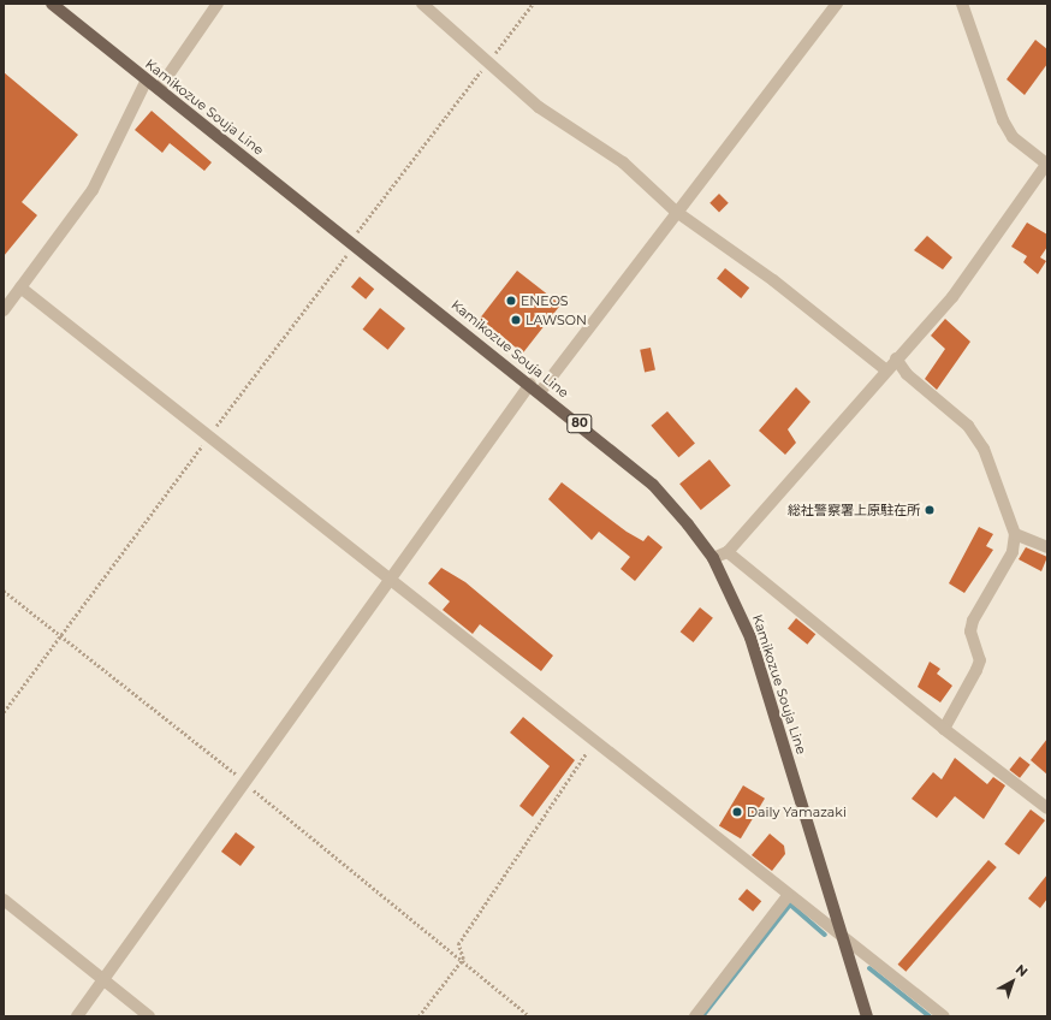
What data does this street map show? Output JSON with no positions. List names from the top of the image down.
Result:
{
  "streets": {
    "main road": ["Kamikozue Souja Line", "80"]
  },
  "places": [
    "ENEOS",
    "LAWSON",
    "総社警察署上原駐在所",
    "Daily Yamazaki"
  ],
  "north": "top right"
}
